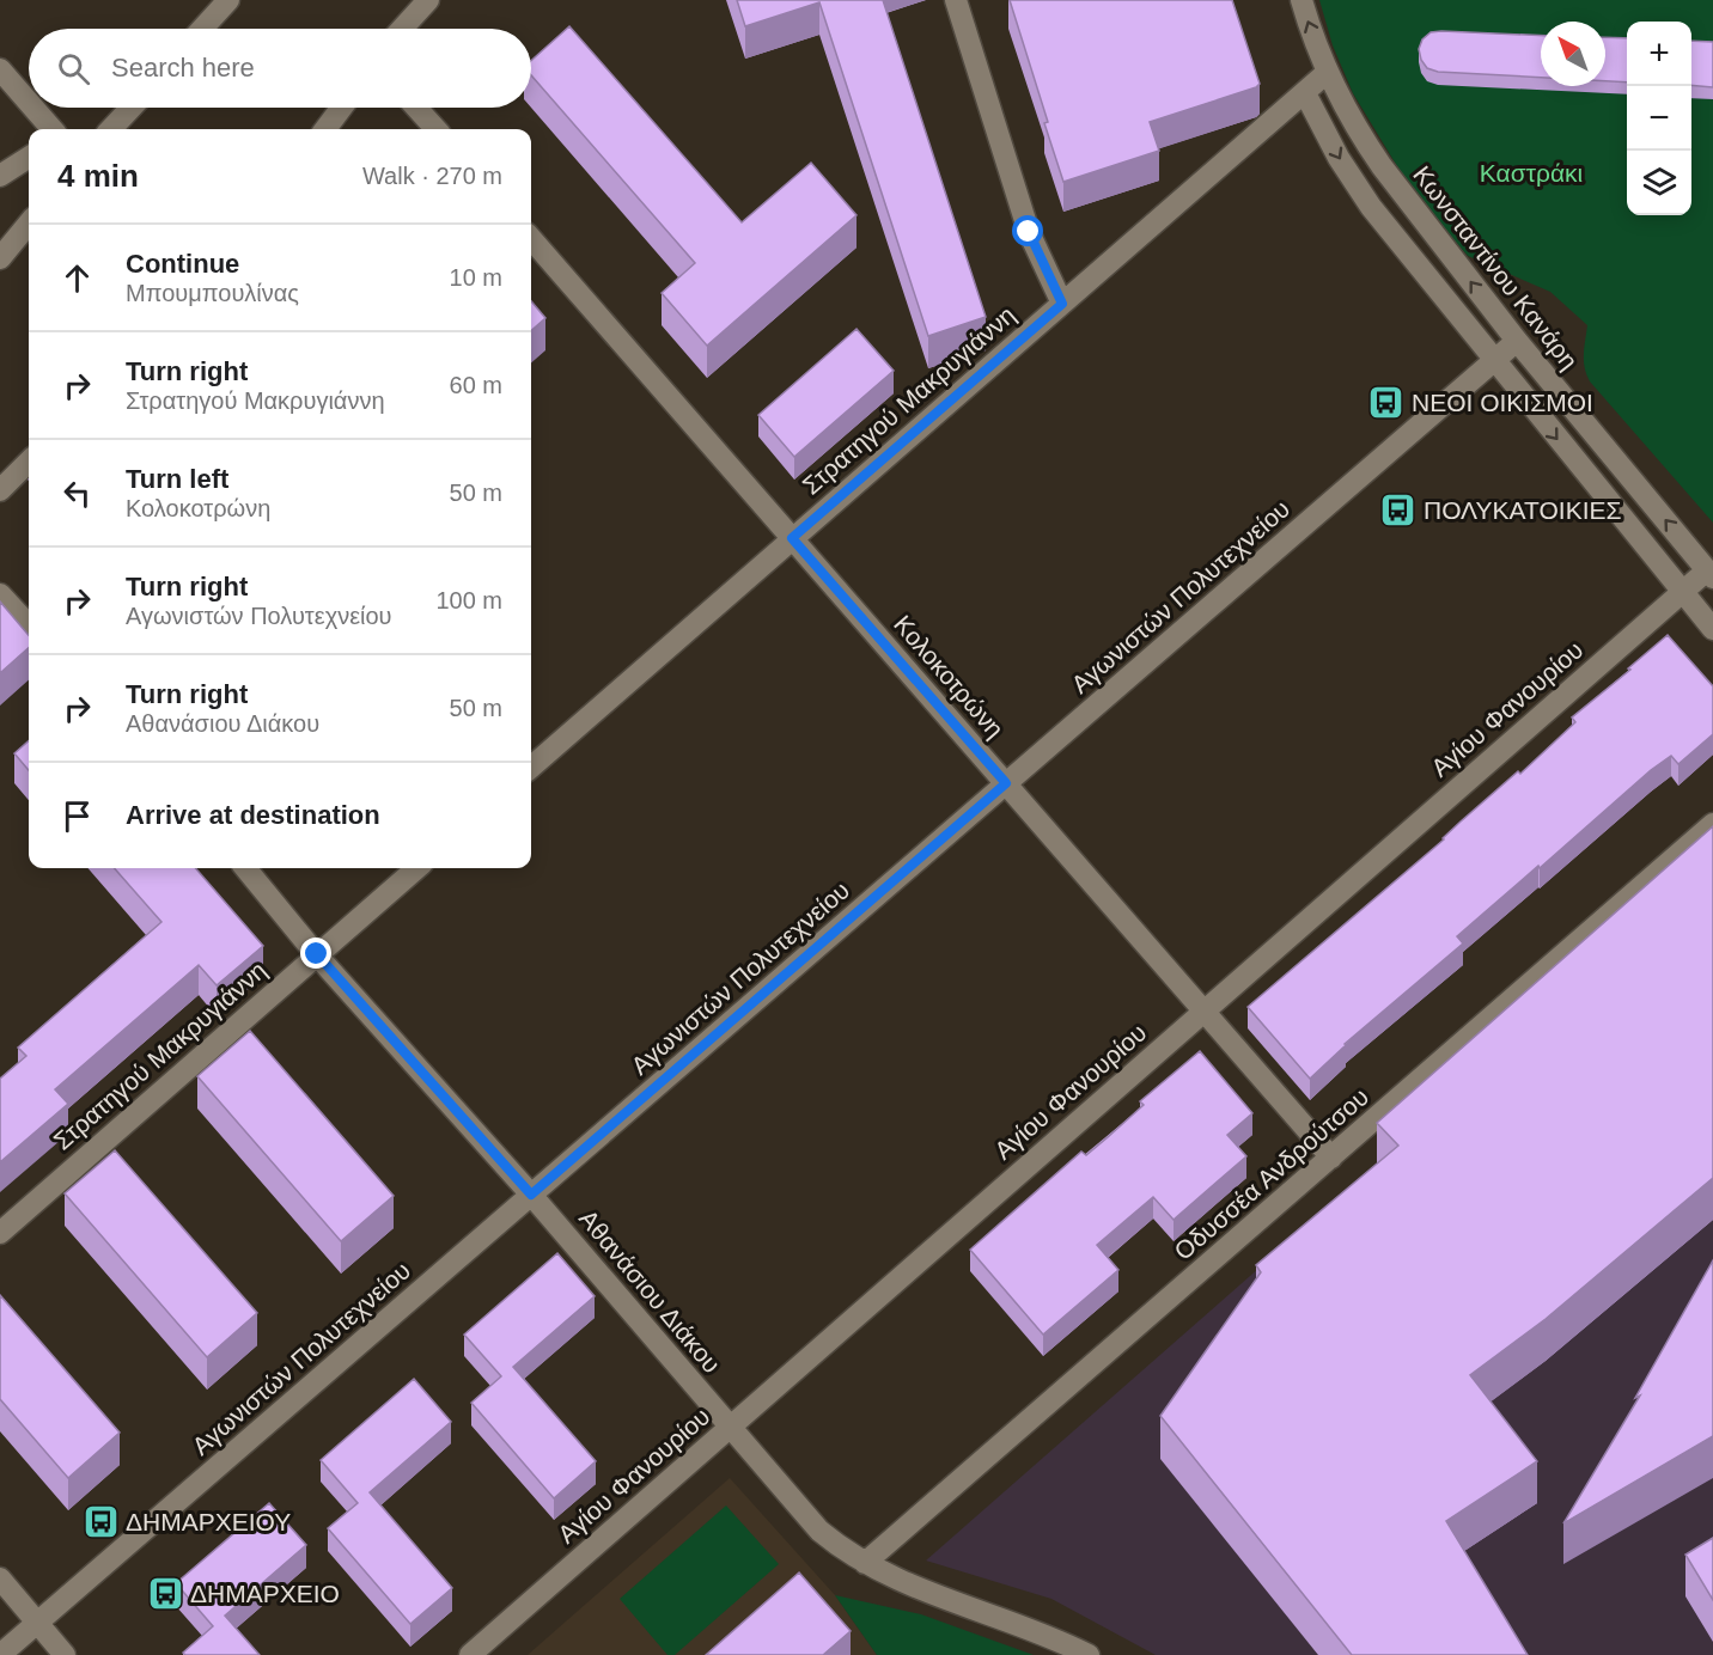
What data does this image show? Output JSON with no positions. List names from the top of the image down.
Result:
{
  "streets": {
    "street": [
      "Κωνσταντίνου Κανάρη",
      "Στρατηγού Μακρυγιάννη",
      "Αγωνιστών Πολυτεχνείου",
      "Κολοκοτρώνη",
      "Αγίου Φανουρίου",
      "Οδυσσέα Ανδρούτσου",
      "Αθανάσιου Διάκου"
    ]
  },
  "crossings": [
    ["Κωνσταντίνου Κανάρη", "Στρατηγού Μακρυγιάννη"],
    ["Κωνσταντίνου Κανάρη", "Αγωνιστών Πολυτεχνείου"],
    ["Κωνσταντίνου Κανάρη", "Αγίου Φανουρίου"],
    ["Στρατηγού Μακρυγιάννη", "Κολοκοτρώνη"],
    ["Στρατηγού Μακρυγιάννη", "Αθανάσιου Διάκου"],
    ["Αγωνιστών Πολυτεχνείου", "Κολοκοτρώνη"],
    ["Αγωνιστών Πολυτεχνείου", "Αθανάσιου Διάκου"],
    ["Κολοκοτρώνη", "Αγίου Φανουρίου"],
    ["Κολοκοτρώνη", "Οδυσσέα Ανδρούτσου"],
    ["Αγίου Φανουρίου", "Αθανάσιου Διάκου"],
    ["Οδυσσέα Ανδρούτσου", "Αθανάσιου Διάκου"]
  ],
  "parks": ["Καστράκι"],
  "places": {
    "bus stop": [
      "ΝΕΟΙ ΟΙΚΙΣΜΟΙ",
      "ΠΟΛΥΚΑΤΟΙΚΙΕΣ",
      "ΔΗΜΑΡΧΕΙΟΥ",
      "ΔΗΜΑΡΧΕΙΟ"
    ]
  },
  "north": "top left",
  "page": {
    "map_buttons": ["+", "−"],
    "search": "Search here",
    "heading": ["4 min", "Walk · 270 m"],
    "list": [
      ["Continue", "Μπουμπουλίνας", "10 m"],
      ["Turn right", "Στρατηγού Μακρυγιάννη", "60 m"],
      ["Turn left", "Κολοκοτρώνη", "50 m"],
      ["Turn right", "Αγωνιστών Πολυτεχνείου", "100 m"],
      ["Turn right", "Αθανάσιου Διάκου", "50 m"],
      "Arrive at destination"
    ]
  }
}
